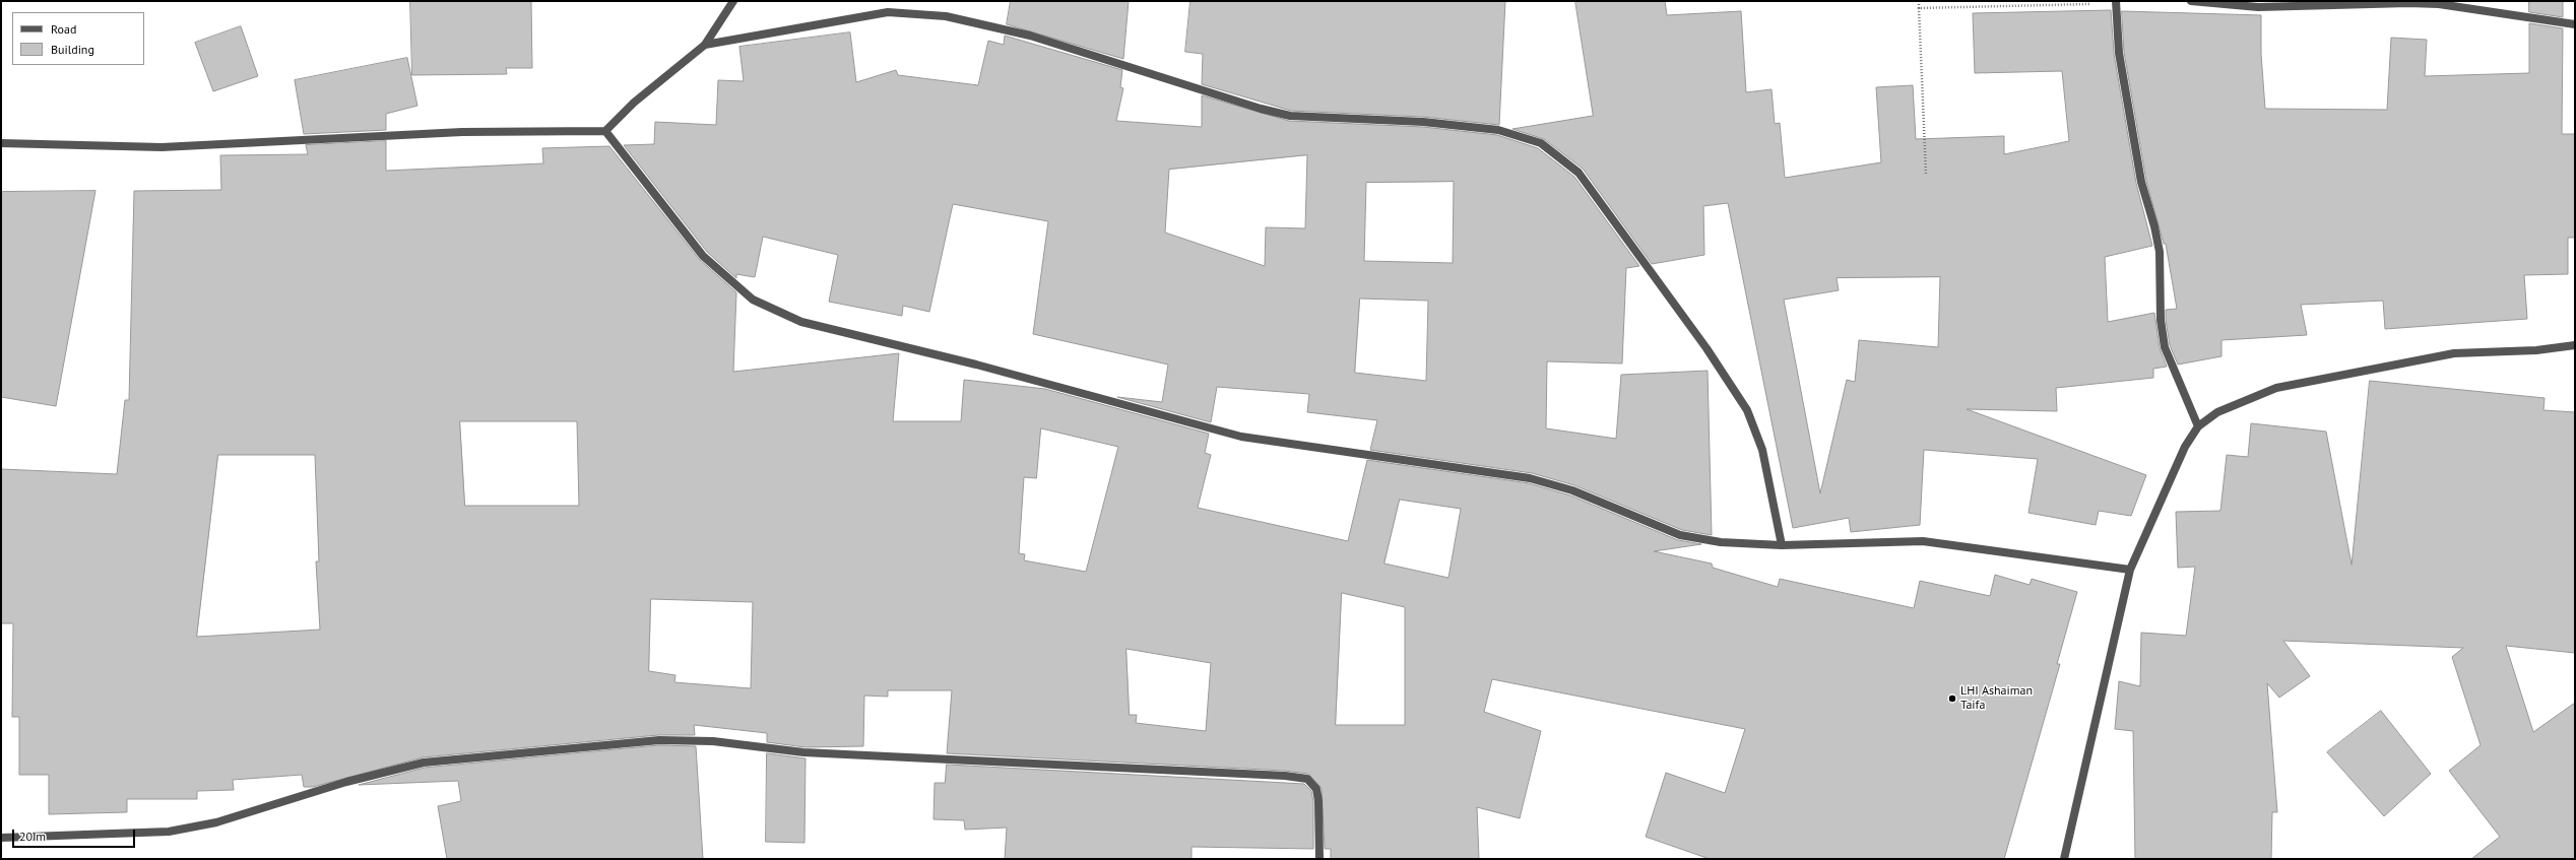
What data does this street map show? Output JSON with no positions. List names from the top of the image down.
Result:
{
  "places": ["LHI Ashaiman Taifa"],
  "legend": ["Road", "Building"],
  "scale_bar": "20 m"
}
